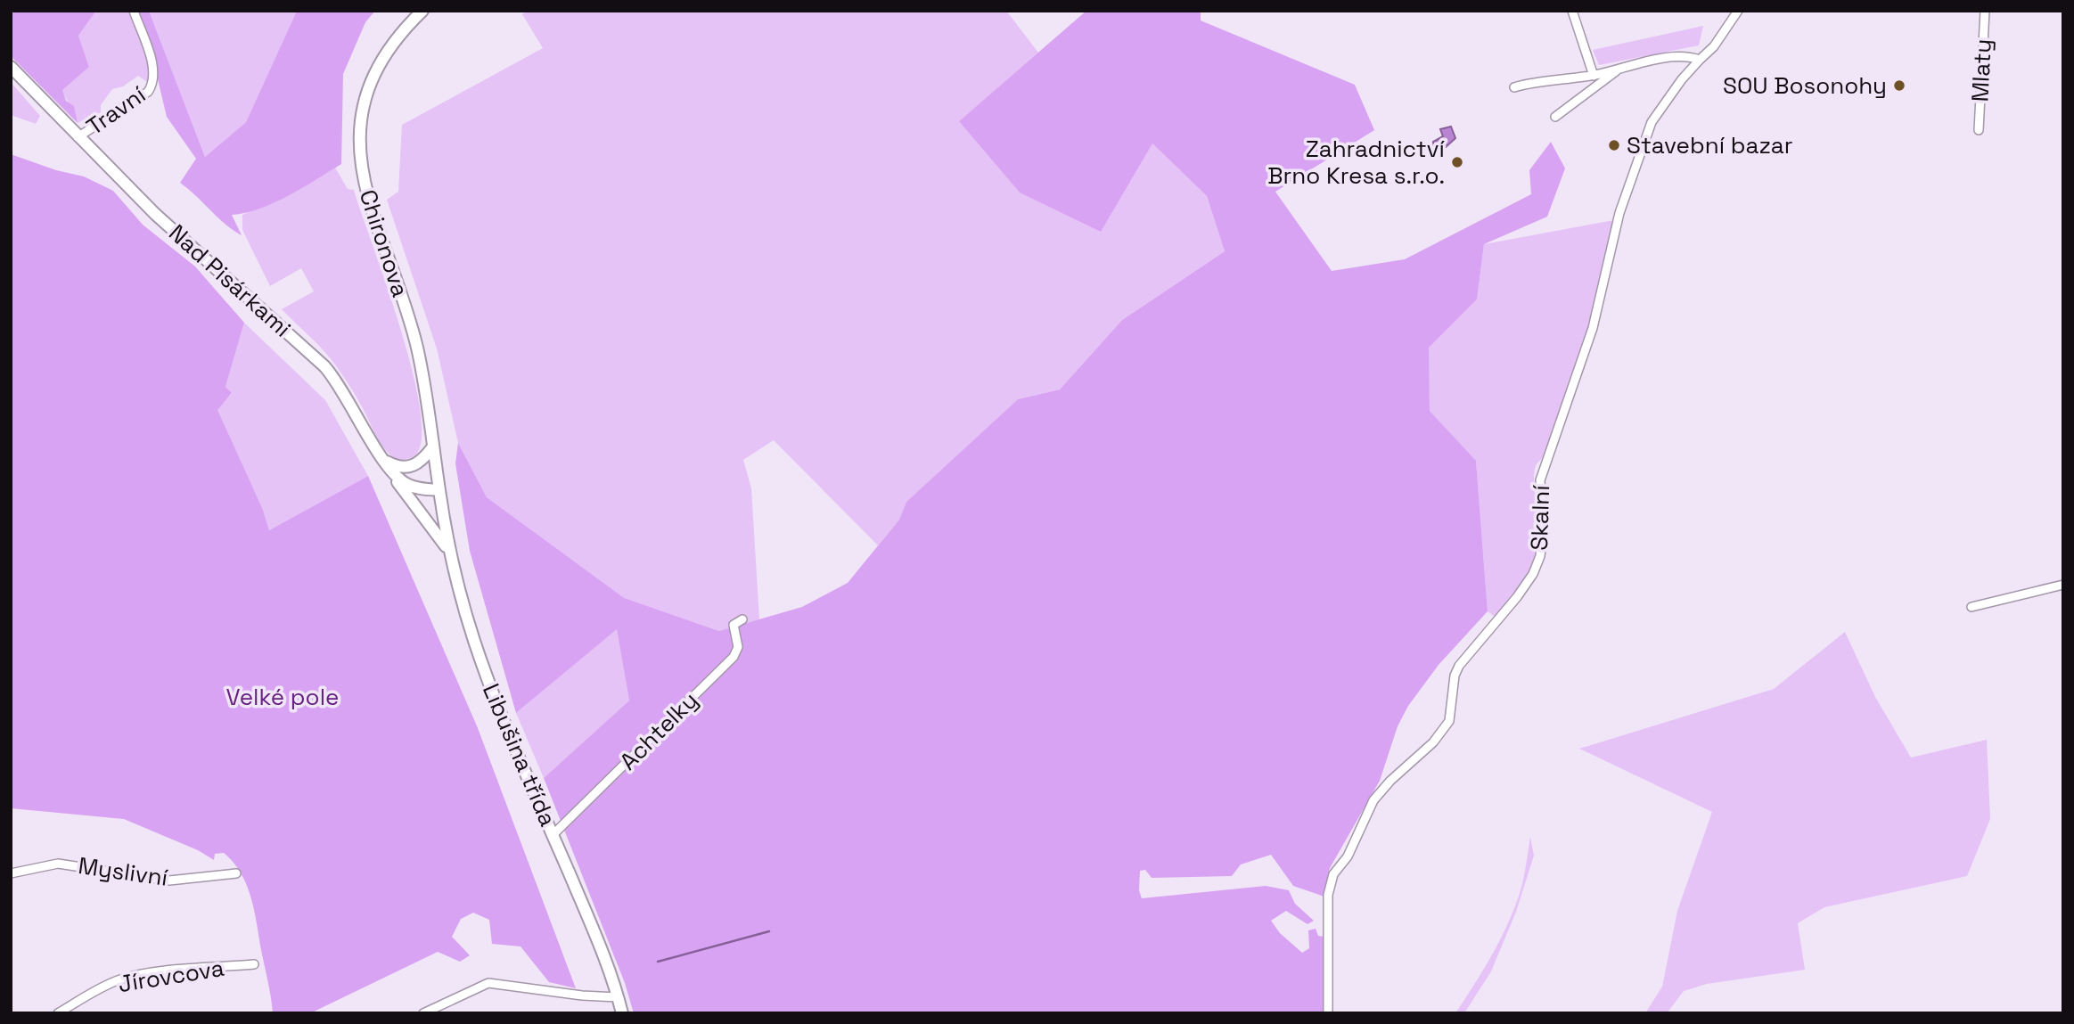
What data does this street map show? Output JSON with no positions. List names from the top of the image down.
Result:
{
  "streets": {
    "street": [
      "Mlaty",
      "Travní",
      "Chironova",
      "Nad Pisárkami",
      "Skalní",
      "Achtelky",
      "Libušina třída",
      "Myslivní",
      "Jírovcova"
    ]
  },
  "crossings": [
    ["Travní", "Nad Pisárkami"],
    ["Chironova", "Nad Pisárkami"],
    ["Chironova", "Libušina třída"],
    ["Nad Pisárkami", "Libušina třída"],
    ["Achtelky", "Libušina třída"]
  ],
  "parks": ["Velké pole"],
  "places": ["SOU Bosonohy", "Stavební bazar", "Zahradnictví Brno Kresa s.r.o."]
}
